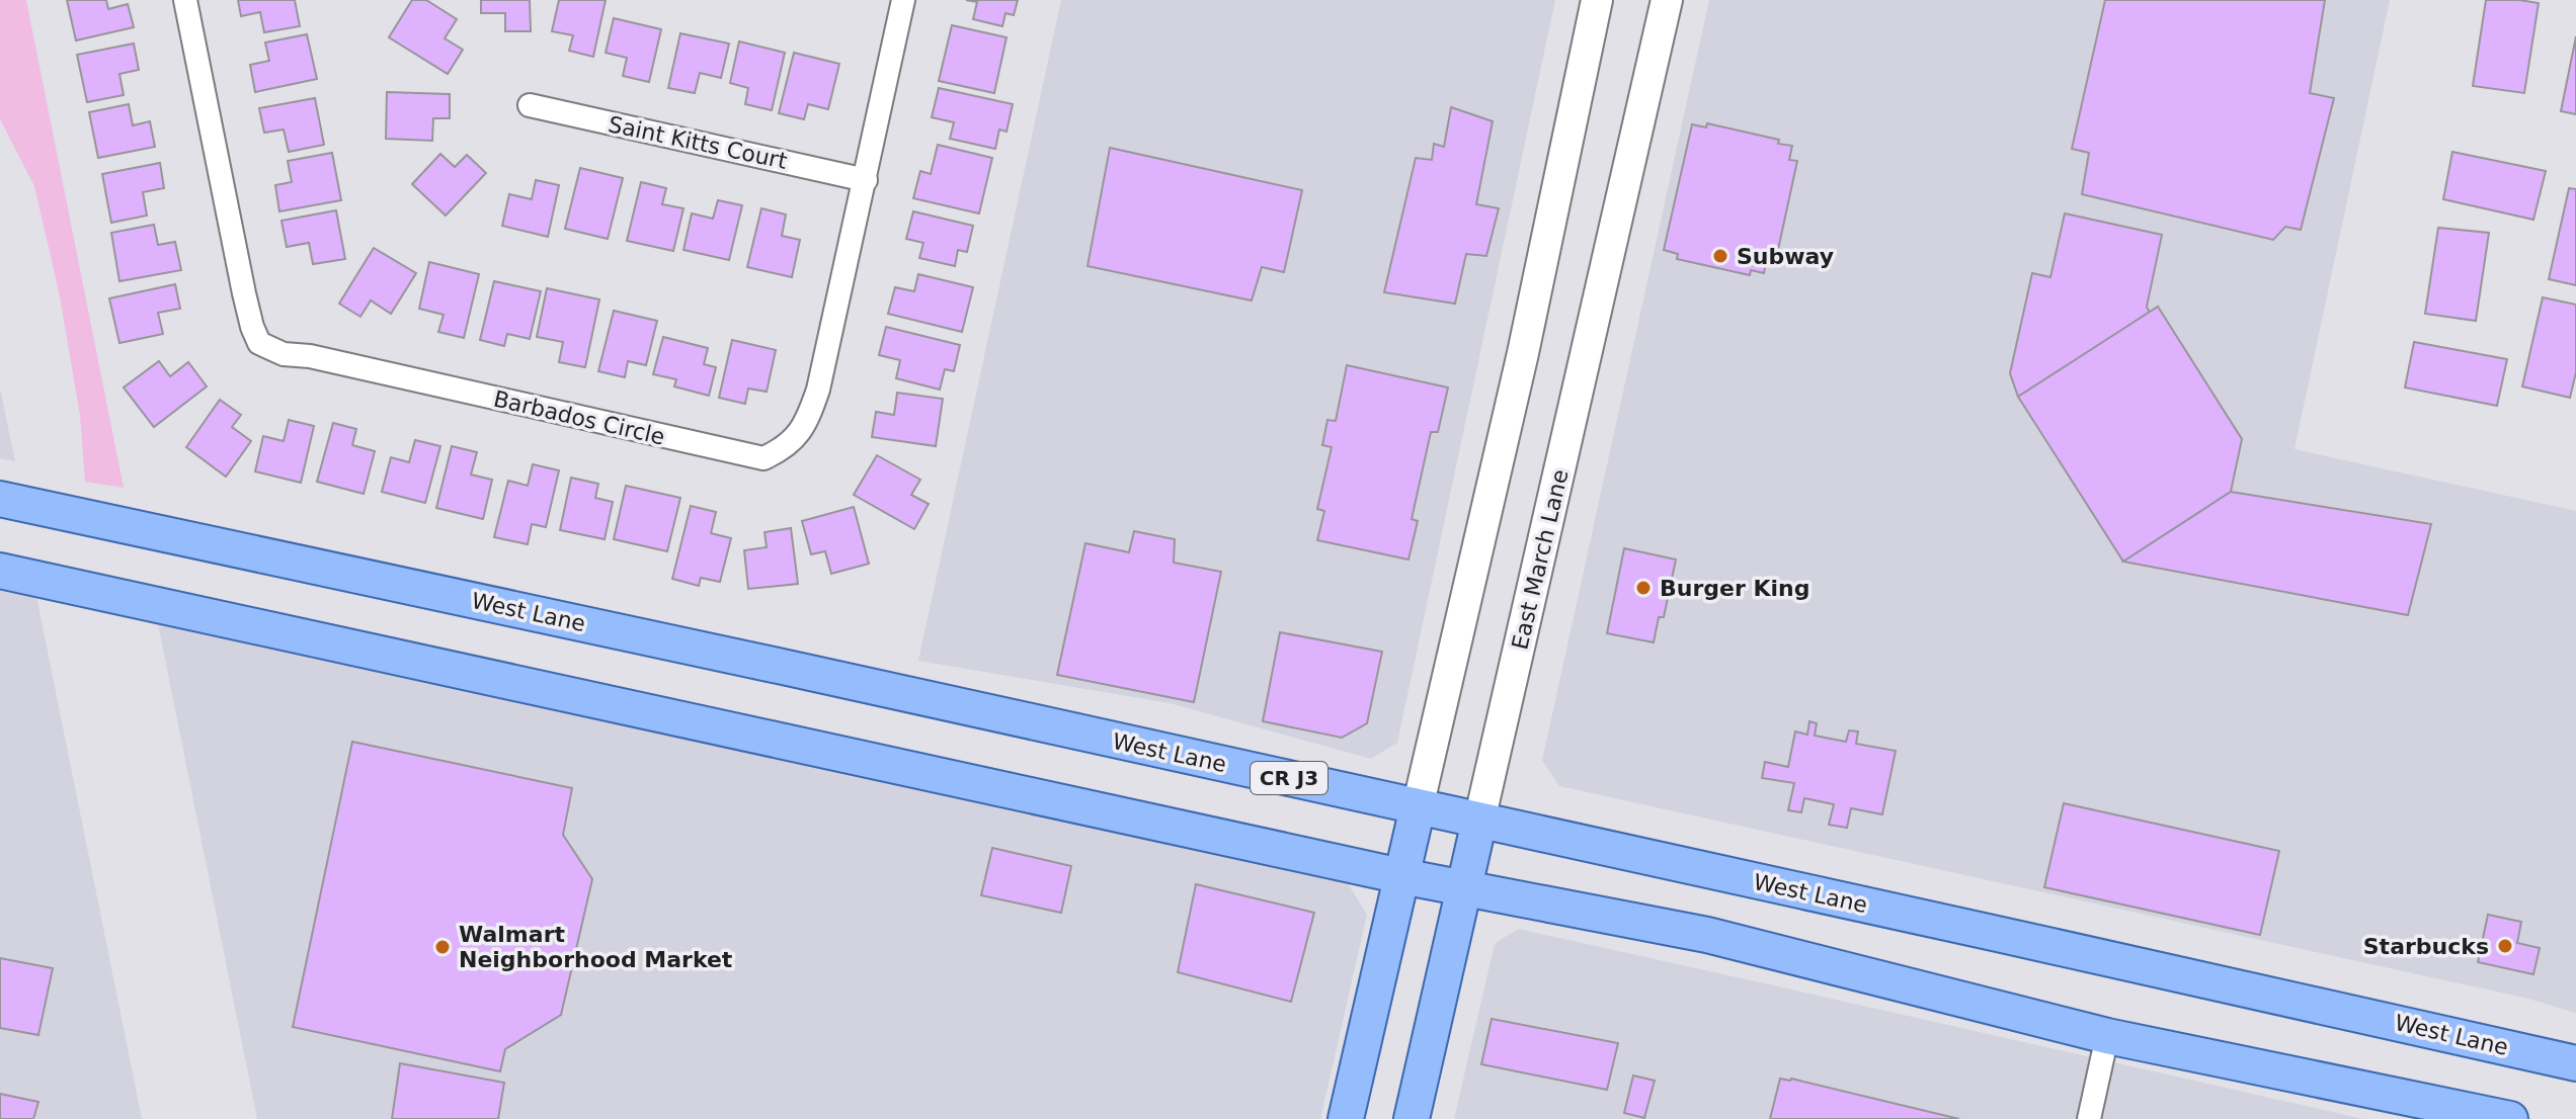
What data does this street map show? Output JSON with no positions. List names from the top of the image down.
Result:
{
  "streets": {
    "main road": ["East March Lane", "West Lane", "CR J3"],
    "street": ["Saint Kitts Court", "Barbados Circle"]
  },
  "crossings": [
    ["Saint Kitts Court", "Barbados Circle"],
    ["East March Lane", "West Lane"]
  ],
  "places": [
    "Subway",
    "Burger King",
    "Starbucks",
    "Walmart Neighborhood Market"
  ]
}
